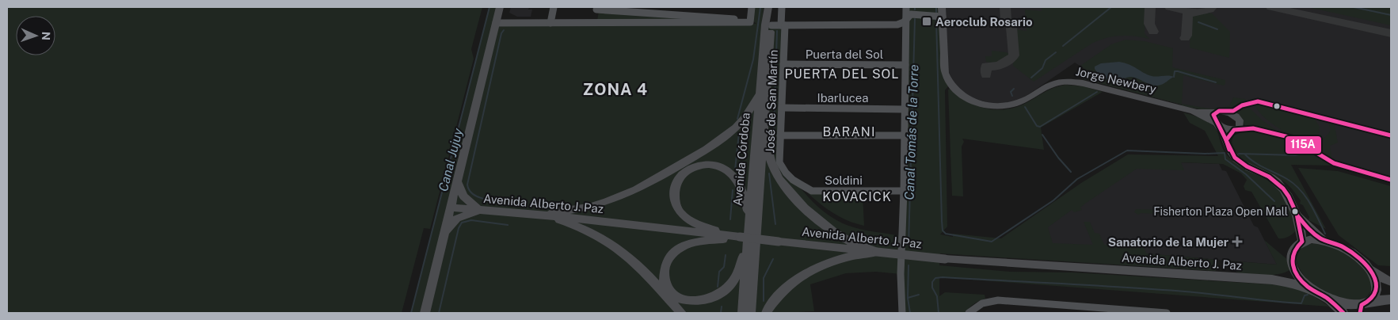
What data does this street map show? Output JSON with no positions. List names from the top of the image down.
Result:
{
  "streets": {
    "main road": ["Jorge Newbery", "Avenida Córdoba", "Avenida Alberto J. Paz"],
    "street": [
      "Puerta del Sol",
      "Ibarlucea",
      "José de San Martín",
      "Soldini"
    ]
  },
  "crossings": [
    ["Puerta del Sol", "José de San Martín"],
    ["Ibarlucea", "José de San Martín"],
    ["José de San Martín", "Soldini"],
    ["Avenida Córdoba", "Avenida Alberto J. Paz"]
  ],
  "districts": [
    "PUERTA DEL SOL",
    "ZONA 4",
    "BARANI",
    "KOVACICK"
  ],
  "water": ["Canal Tomás de la Torre", "Canal Jujuy"],
  "places": {
    "transit": ["Aeroclub Rosario"],
    "other": ["Fisherton Plaza Open Mall"],
    "health": ["Sanatorio de la Mujer"]
  },
  "lines": ["transit line 115A"],
  "north": "right"
}
